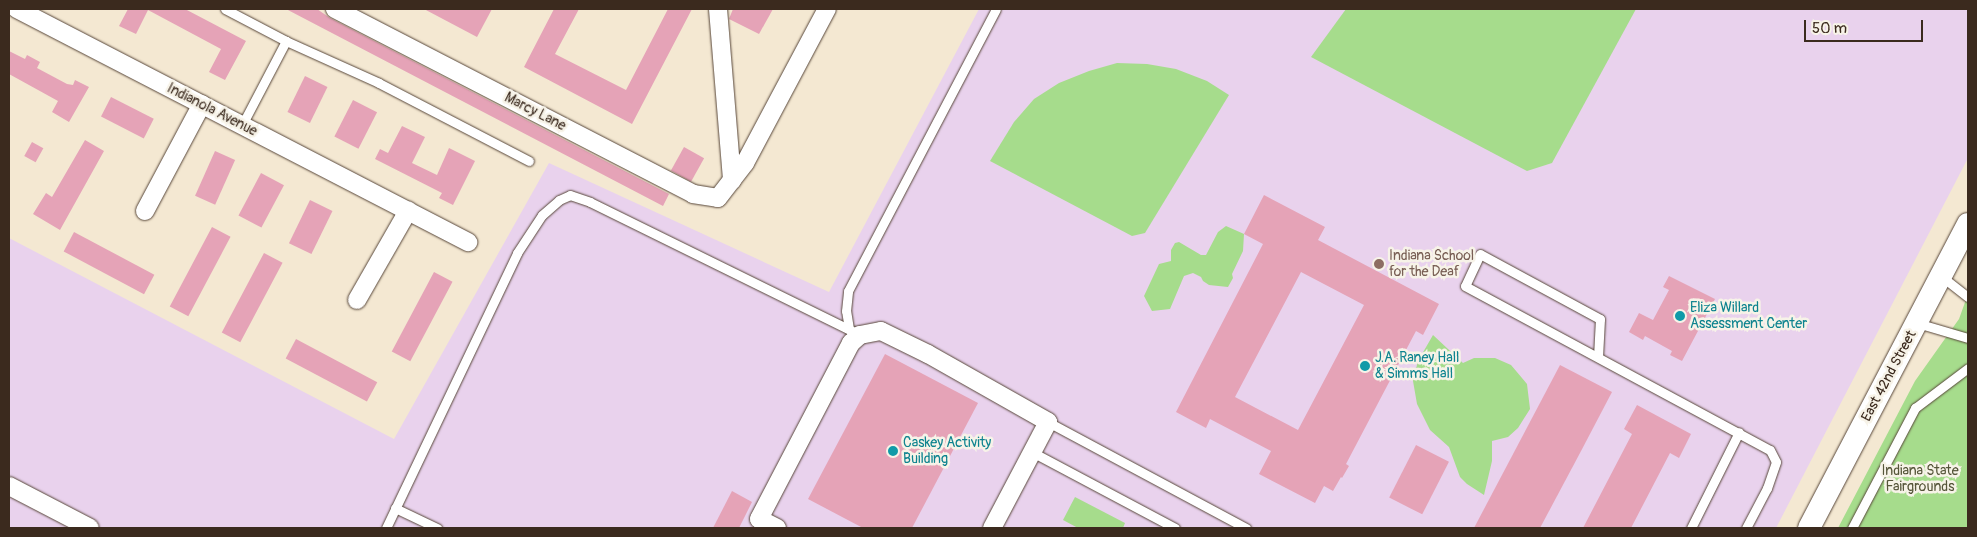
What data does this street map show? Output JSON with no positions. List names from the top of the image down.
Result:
{
  "streets": {
    "street": ["Indianola Avenue", "Marcy Lane", "East 42nd Street"]
  },
  "parks": ["Indiana State Fairgrounds"],
  "places": [
    "Indiana School for the Deaf",
    "Eliza Willard Assessment Center",
    "J.A. Raney Hall & Simms Hall",
    "Caskey Activity Building"
  ],
  "scale_bar": "50 m"
}
